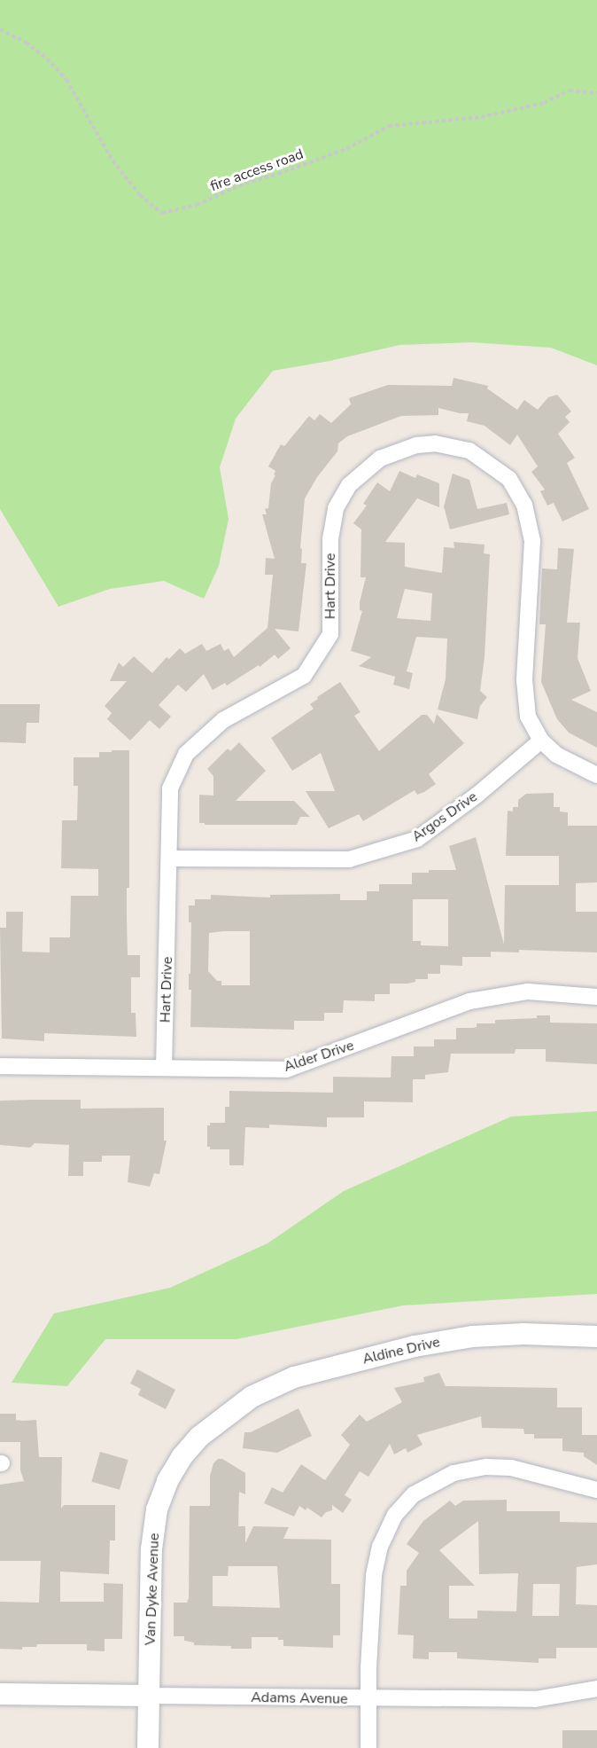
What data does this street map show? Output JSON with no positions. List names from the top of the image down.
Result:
{
  "streets": {
    "main road": ["Aldine Drive", "Van Dyke Avenue", "Adams Avenue"],
    "street": ["Hart Drive", "Argos Drive", "Alder Drive"],
    "path": ["fire access road"]
  },
  "crossings": [
    ["Hart Drive", "Argos Drive"],
    ["Hart Drive", "Alder Drive"],
    ["Aldine Drive", "Van Dyke Avenue"],
    ["Van Dyke Avenue", "Adams Avenue"]
  ]
}
